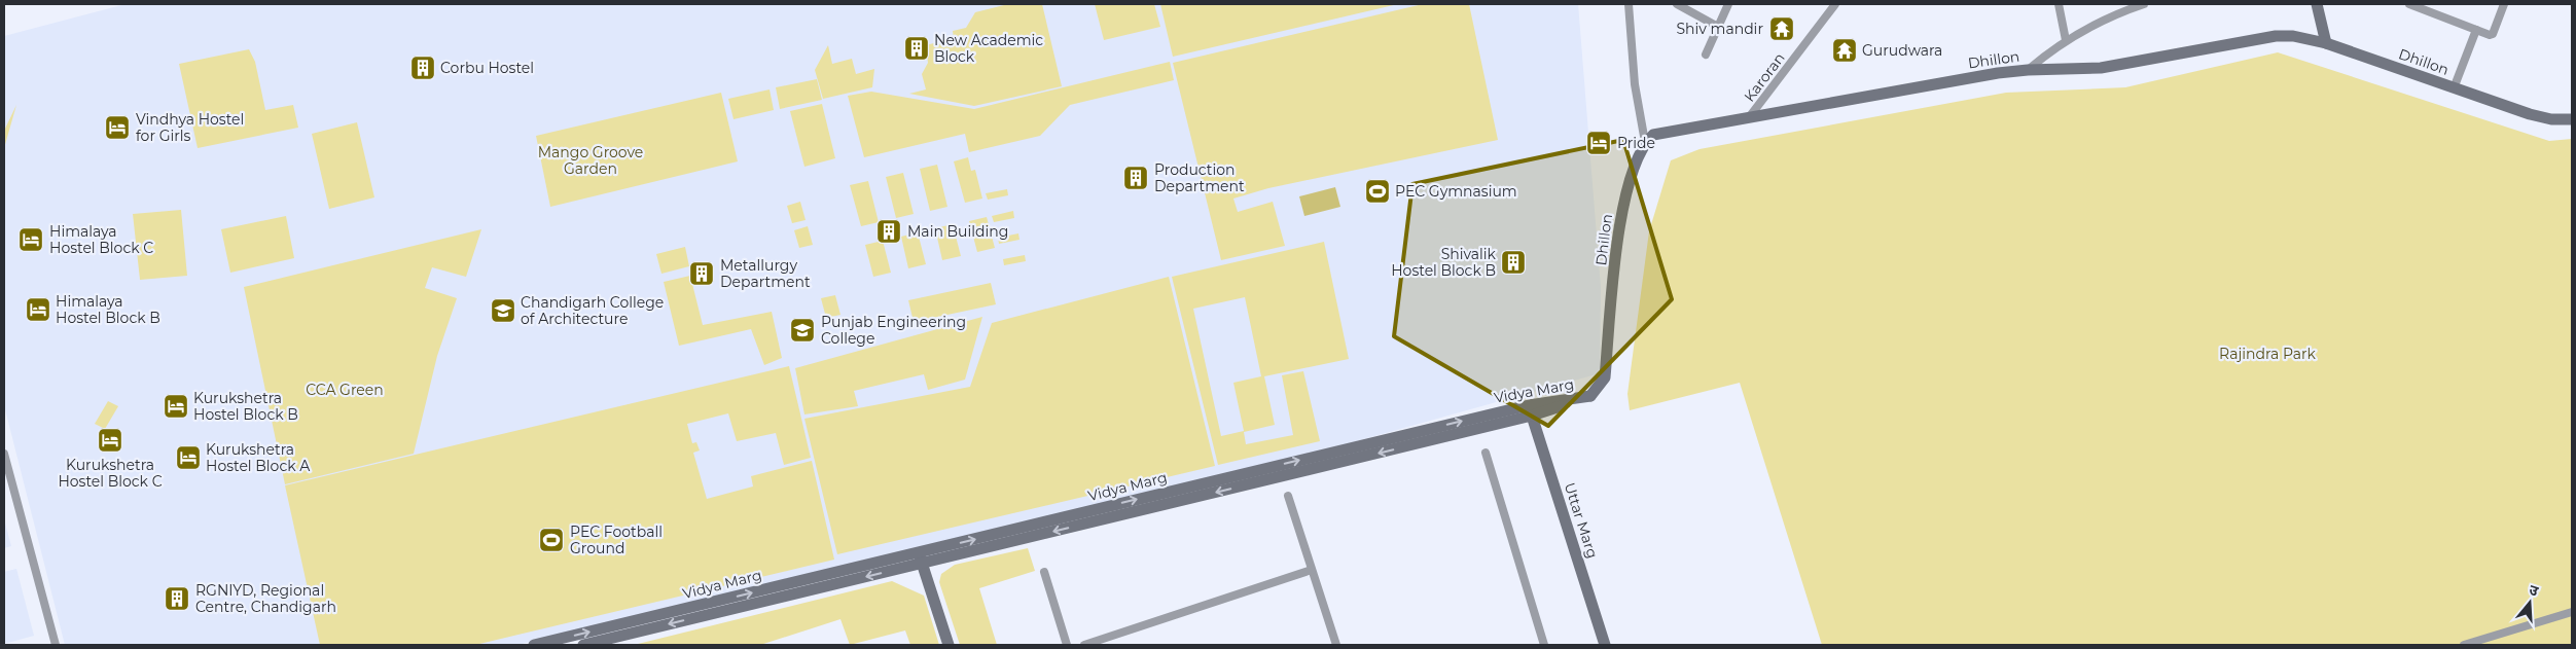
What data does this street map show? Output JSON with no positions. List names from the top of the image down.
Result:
{
  "streets": {
    "main road": ["Dhillon", "Vidya Marg", "Uttar Marg"],
    "street": ["Karoran"]
  },
  "crossings": [
    ["Dhillon", "Karoran"],
    ["Dhillon", "Vidya Marg"],
    ["Vidya Marg", "Uttar Marg"]
  ],
  "parks": ["Mango Groove Garden", "Rajindra Park", "CCA Green"],
  "places": {
    "temple": ["Shiv mandir", "Gurudwara"],
    "building": [
      "New Academic Block",
      "Corbu Hostel",
      "Production Department",
      "Main Building",
      "Shivalik Hostel Block B",
      "Metallurgy Department",
      "RGNIYD, Regional Centre, Chandigarh"
    ],
    "hotel": [
      "Vindhya Hostel for Girls",
      "Pride",
      "Himalaya Hostel Block C",
      "Himalaya Hostel Block B",
      "Kurukshetra Hostel Block B",
      "Kurukshetra Hostel Block C",
      "Kurukshetra Hostel Block A"
    ],
    "sports": ["PEC Gymnasium", "PEC Football Ground"],
    "school or university": ["Chandigarh College of Architecture", "Punjab Engineering College"]
  },
  "north": "top"
}
